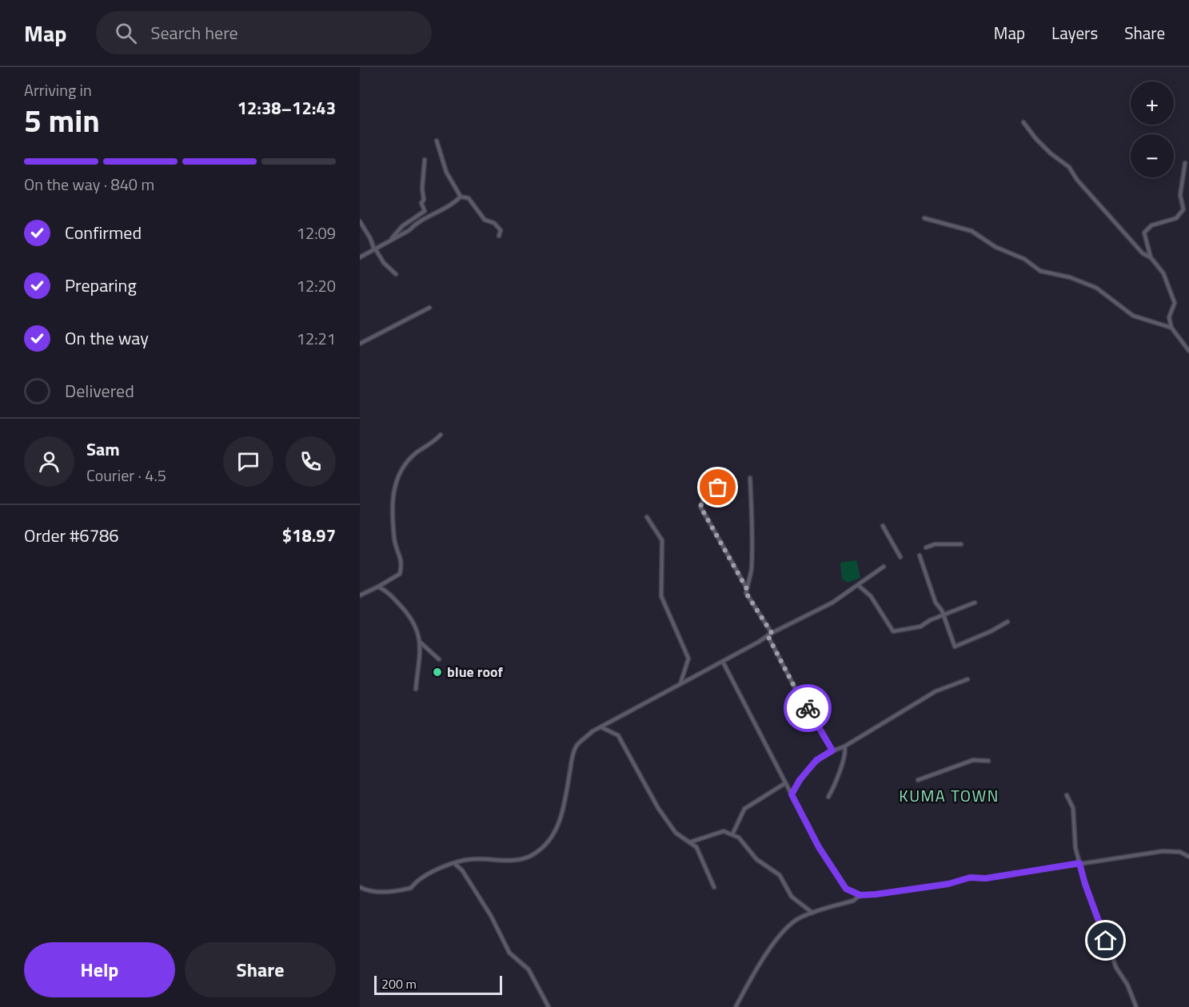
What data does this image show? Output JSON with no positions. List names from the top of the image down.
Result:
{
  "districts": ["KUMA TOWN"],
  "places": ["blue roof"],
  "scale_bar": "200 m",
  "page": {
    "header": "Map",
    "search": "Search here",
    "nav": ["Map", "Layers", "Share"],
    "heading": ["5 min", "Arriving in", "12:38–12:43"],
    "panel": [
      "Sam",
      "Courier · 4.5",
      "Order #6786",
      "$18.97"
    ],
    "map_buttons": ["+", "−"],
    "bar": "On the way · 840 m",
    "list": [
      ["Confirmed", "12:09"],
      ["Preparing", "12:20"],
      ["On the way", "12:21"],
      "Delivered"
    ],
    "buttons": ["Help", "Share"],
    "scale": "200 m"
  }
}
